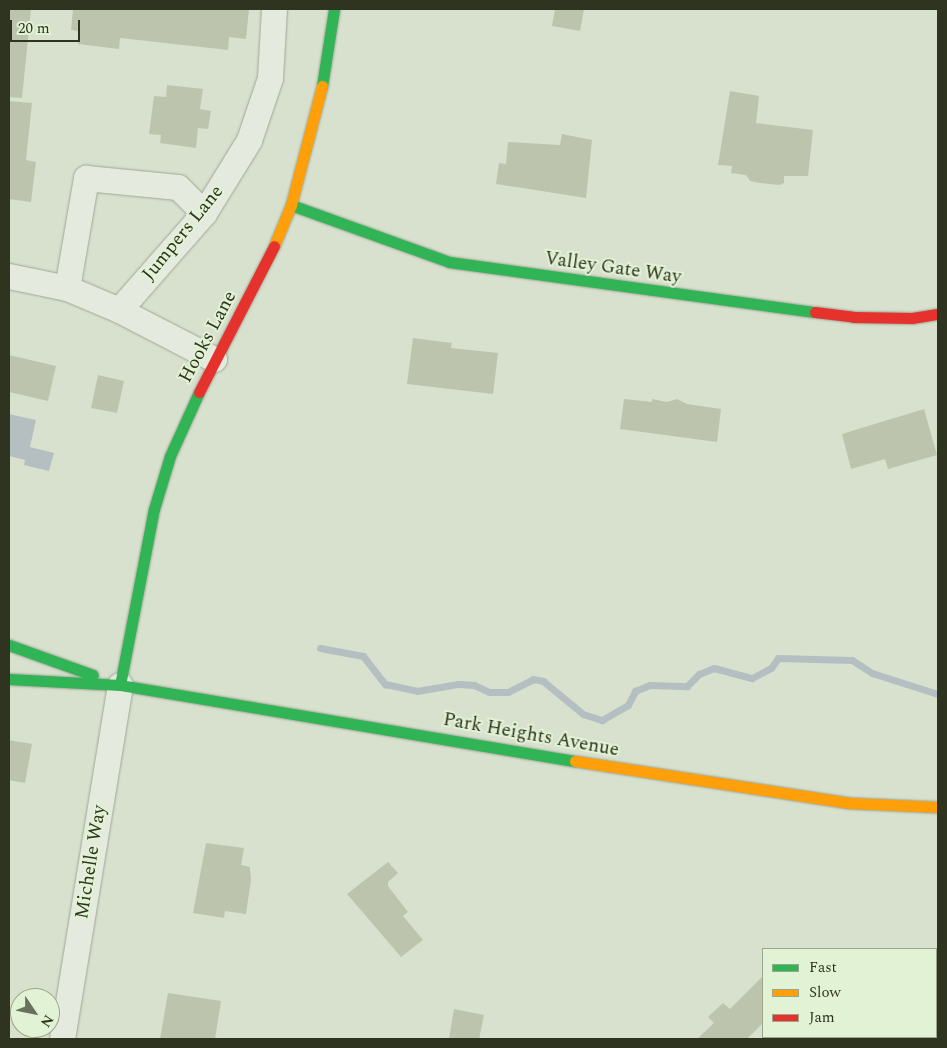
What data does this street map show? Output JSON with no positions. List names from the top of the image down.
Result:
{
  "streets": {
    "street": [
      "Jumpers Lane",
      "Valley Gate Way",
      "Hooks Lane",
      "Park Heights Avenue",
      "Michelle Way"
    ]
  },
  "crossings": [
    ["Valley Gate Way", "Hooks Lane"],
    ["Hooks Lane", "Park Heights Avenue"],
    ["Hooks Lane", "Michelle Way"],
    ["Park Heights Avenue", "Michelle Way"]
  ],
  "legend": ["Fast", "Slow", "Jam"],
  "scale_bar": "20 m",
  "north": "bottom right"
}
